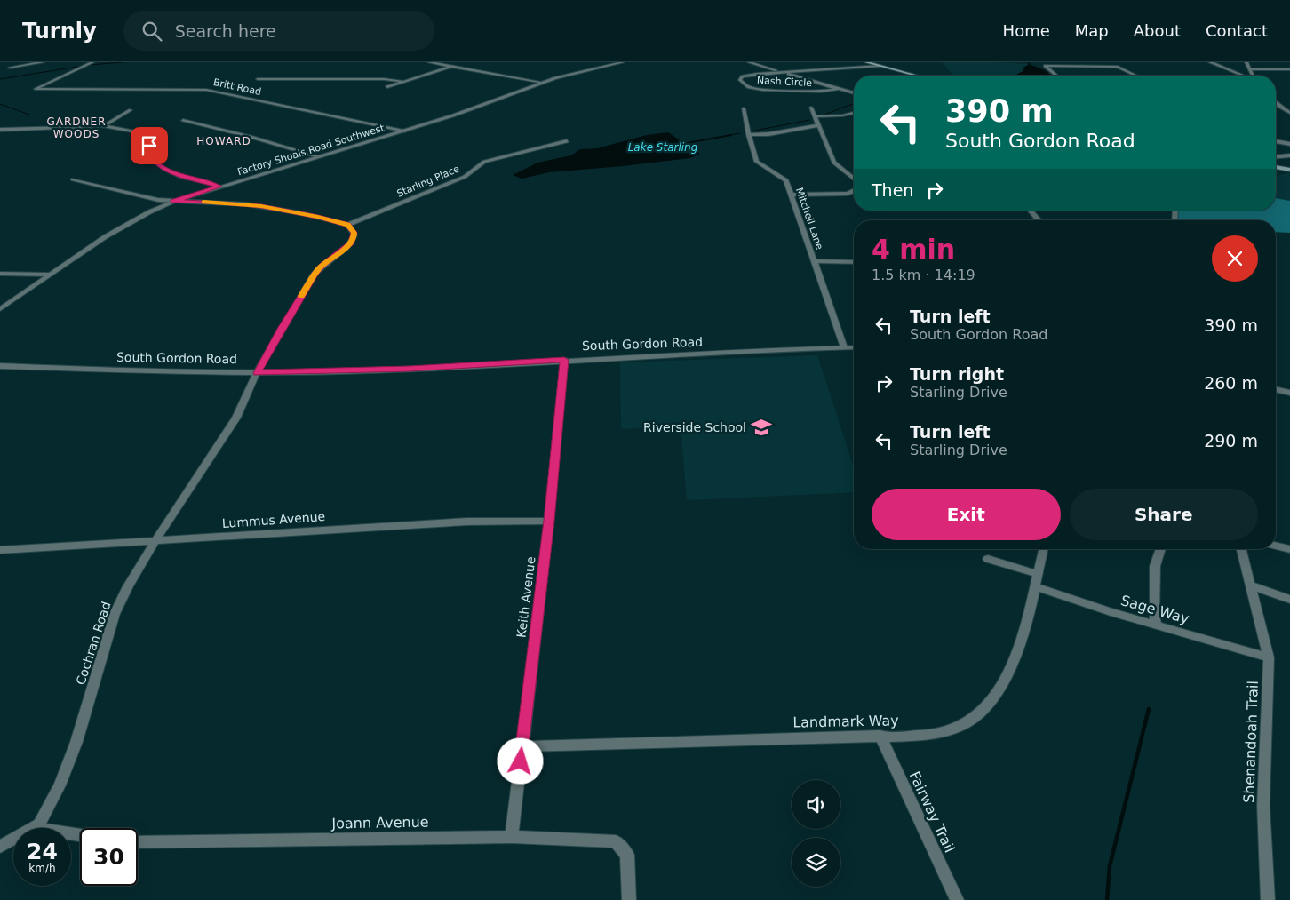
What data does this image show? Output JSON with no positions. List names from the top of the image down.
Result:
{
  "streets": {
    "street": [
      "Nash Circle",
      "Britt Road",
      "Factory Shoals Road Southwest",
      "Starling Place",
      "Mitchell Lane",
      "South Gordon Road",
      "Lummus Avenue",
      "Keith Avenue",
      "Sage Way",
      "Cochran Road",
      "Landmark Way",
      "Shenandoah Trail",
      "Fairway Trail",
      "Joann Avenue"
    ]
  },
  "crossings": [
    ["Britt Road", "Factory Shoals Road Southwest"],
    ["Starling Place", "Cochran Road"],
    ["Mitchell Lane", "South Gordon Road"],
    ["South Gordon Road", "Keith Avenue"],
    ["South Gordon Road", "Cochran Road"],
    ["Lummus Avenue", "Keith Avenue"],
    ["Lummus Avenue", "Cochran Road"],
    ["Keith Avenue", "Landmark Way"],
    ["Keith Avenue", "Joann Avenue"],
    ["Sage Way", "Landmark Way"],
    ["Sage Way", "Shenandoah Trail"],
    ["Landmark Way", "Fairway Trail"]
  ],
  "districts": ["GARDNER WOODS", "HOWARD"],
  "water": ["Lake Starling"],
  "places": {
    "school or university": ["Riverside School"]
  },
  "page": {
    "header": "Turnly",
    "search": "Search here",
    "nav": [
      "Home",
      "Map",
      "About",
      "Contact"
    ],
    "turn": ["390 m", "South Gordon Road"],
    "then": "Then",
    "heading": ["4 min", "1.5 km · 14:19"],
    "list": [
      {
        "name": "Turn left",
        "note": "South Gordon Road",
        "value": "390 m"
      },
      {
        "name": "Turn right",
        "note": "Starling Drive",
        "value": "260 m"
      },
      {
        "name": "Turn left",
        "note": "Starling Drive",
        "value": "290 m"
      }
    ],
    "buttons": ["Exit", "Share"],
    "speed": "24 km/h",
    "limit": "30"
  }
}
